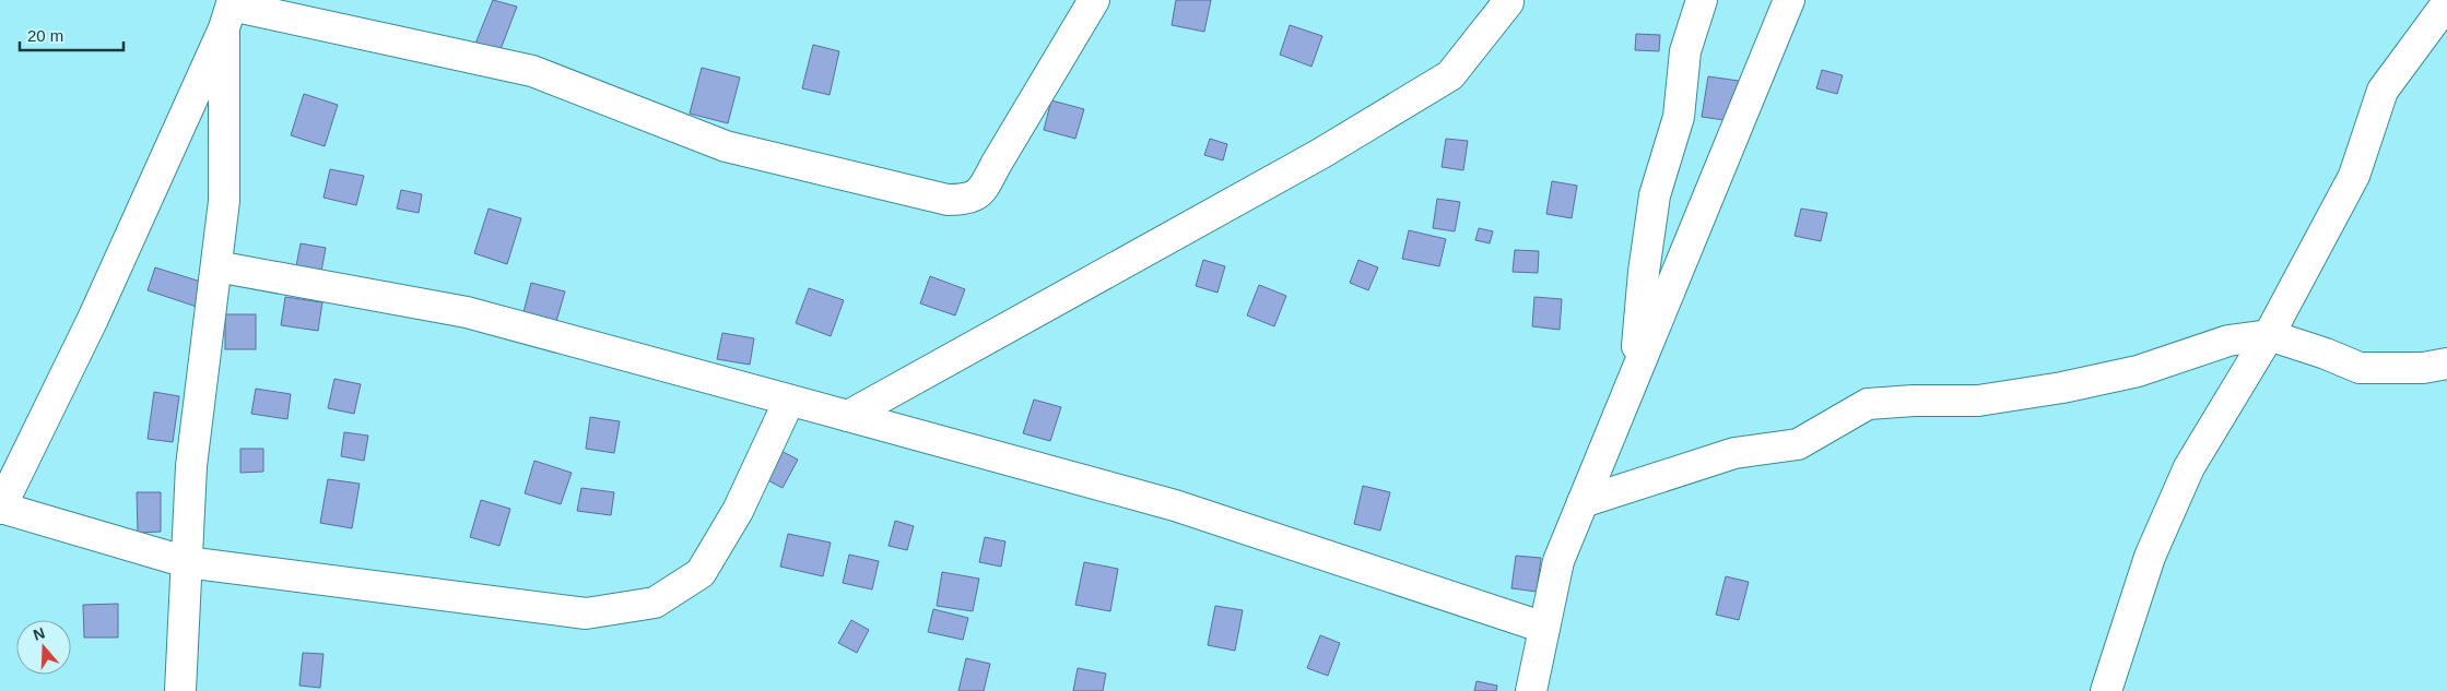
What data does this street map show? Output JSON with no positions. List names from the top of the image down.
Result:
{
  "scale_bar": "20 m",
  "north": "top"
}
